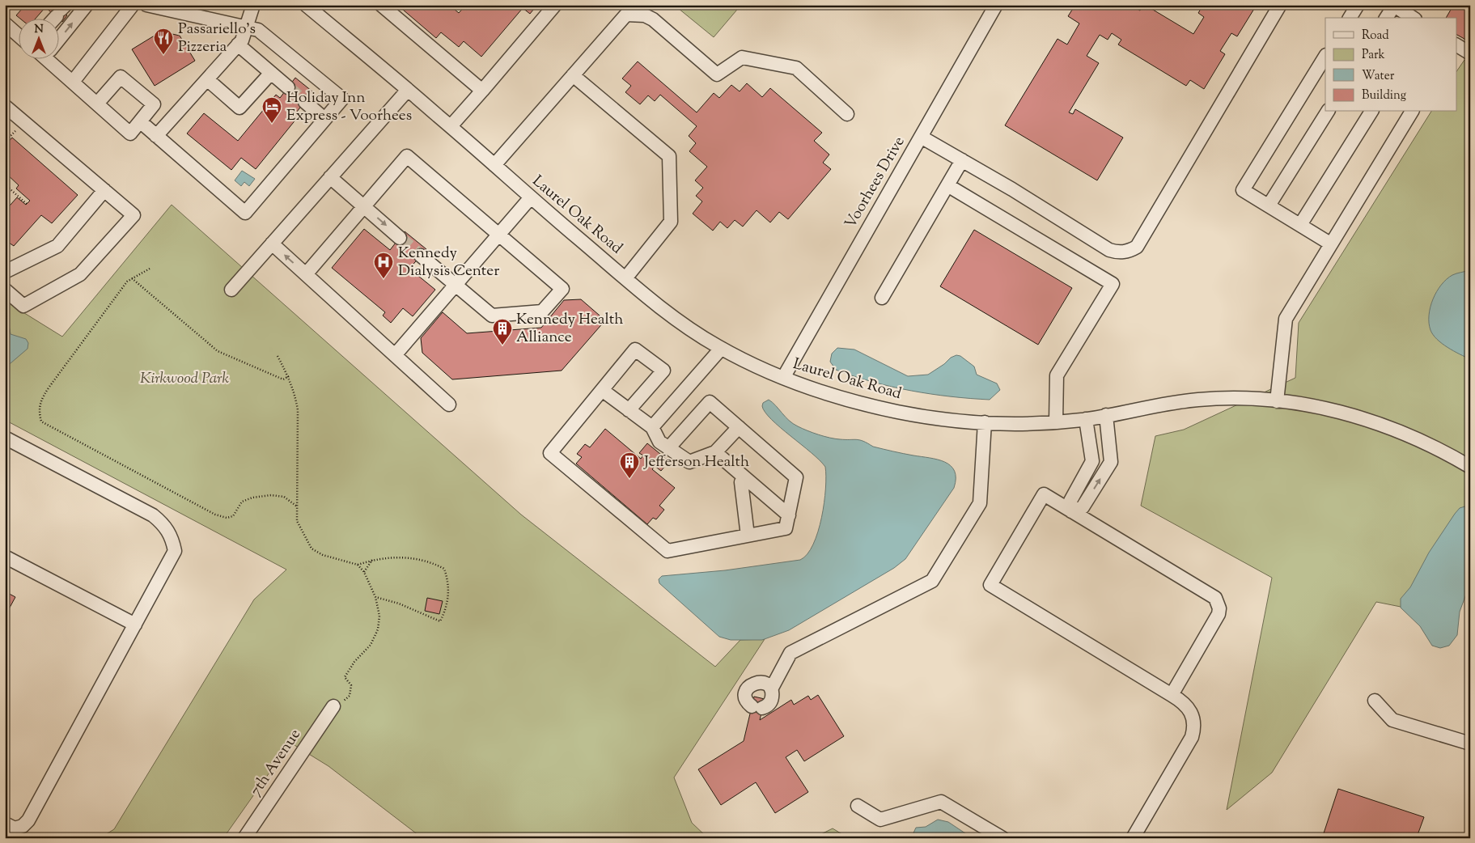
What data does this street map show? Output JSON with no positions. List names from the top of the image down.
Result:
{
  "streets": {
    "street": ["Voorhees Drive", "Laurel Oak Road", "7th Avenue"]
  },
  "crossings": [
    ["Voorhees Drive", "Laurel Oak Road"]
  ],
  "parks": ["Kirkwood Park"],
  "places": {
    "restaurant": ["Passariello's Pizzeria"],
    "hotel": ["Holiday Inn Express - Voorhees"],
    "hospital": ["Kennedy Dialysis Center"],
    "building": ["Kennedy Health Alliance", "Jefferson Health"]
  },
  "legend": [
    "Road",
    "Park",
    "Water",
    "Building"
  ],
  "north": "top"
}
